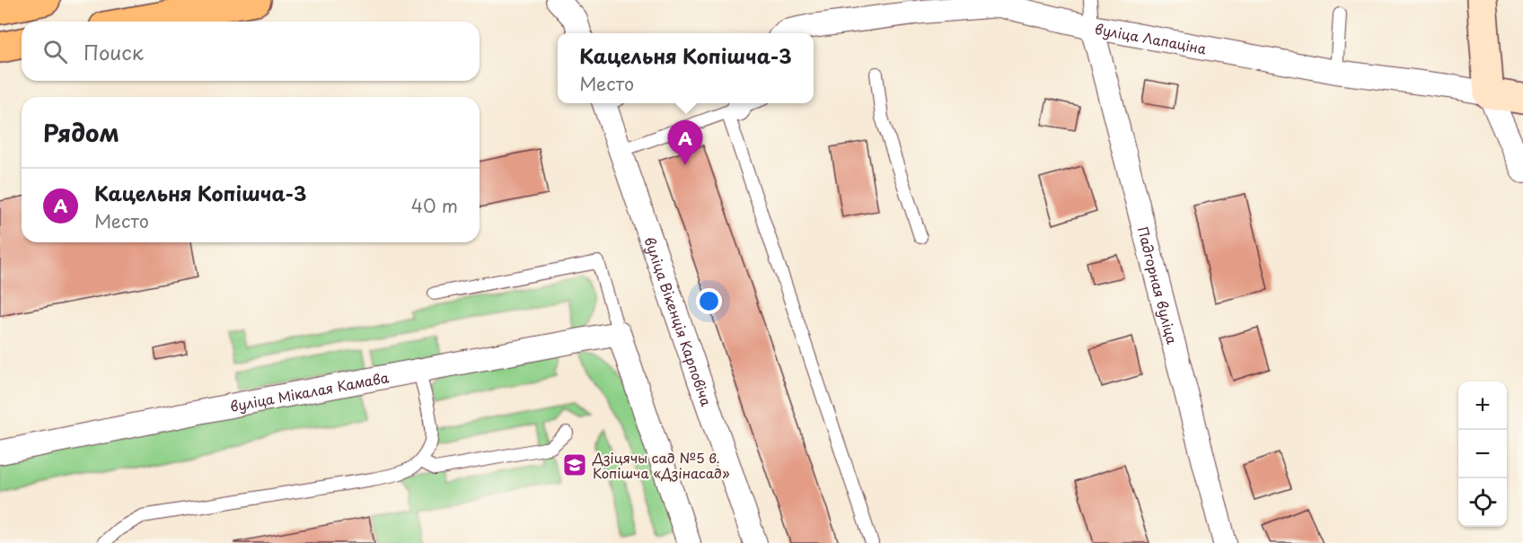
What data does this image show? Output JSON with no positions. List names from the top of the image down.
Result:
{
  "streets": {
    "main road": ["вуліца Лапаціна"],
    "street": ["Падгорная вуліца", "вуліца Вікенція Карповіча", "вуліца Мікалая Камава"]
  },
  "crossings": [
    ["вуліца Лапаціна", "Падгорная вуліца"]
  ],
  "places": {
    "school or university": ["Дзіцячы сад №5 в. Копішча «Дзінасад»"]
  },
  "page": {
    "search": "Поиск",
    "popup": ["Кацельня Копішча-3", "Место"],
    "heading": "Рядом",
    "pins": "A",
    "list": [
      {
        "mark": "A",
        "name": "Кацельня Копішча-3",
        "note": "Место",
        "value": "40 m"
      }
    ],
    "map_buttons": ["+", "−"]
  }
}
